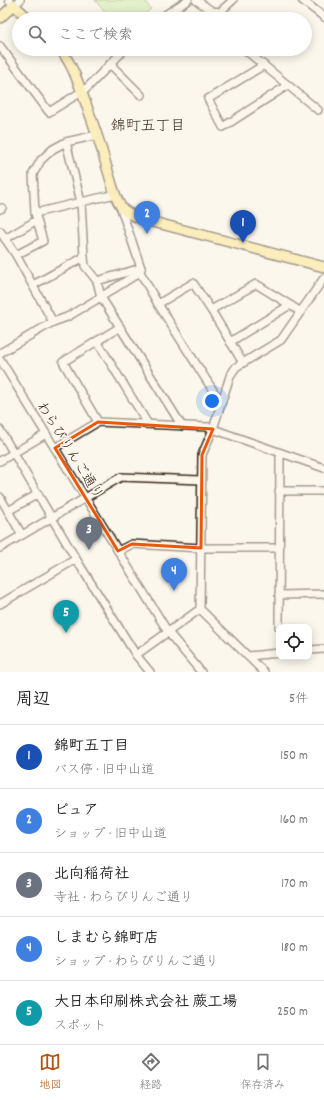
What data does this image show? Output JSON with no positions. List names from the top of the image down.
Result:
{
  "streets": {
    "street": ["わらびりんご通り"]
  },
  "districts": ["錦町五丁目"],
  "page": {
    "search": "ここで検索",
    "pins": [
      "2",
      "1",
      "3",
      "4",
      "5"
    ],
    "heading": ["周辺", "5件"],
    "list": [
      {
        "mark": "1",
        "name": "錦町五丁目",
        "note": "バス停 · 旧中山道",
        "value": "150 m"
      },
      {
        "mark": "2",
        "name": "ピュア",
        "note": "ショップ · 旧中山道",
        "value": "160 m"
      },
      {
        "mark": "3",
        "name": "北向稲荷社",
        "note": "寺社 · わらびりんご通り",
        "value": "170 m"
      },
      {
        "mark": "4",
        "name": "しまむら錦町店",
        "note": "ショップ · わらびりんご通り",
        "value": "180 m"
      },
      {
        "mark": "5",
        "name": "大日本印刷株式会社 蕨工場",
        "note": "スポット",
        "value": "250 m"
      }
    ],
    "nav": ["地図", "経路", "保存済み"]
  }
}
